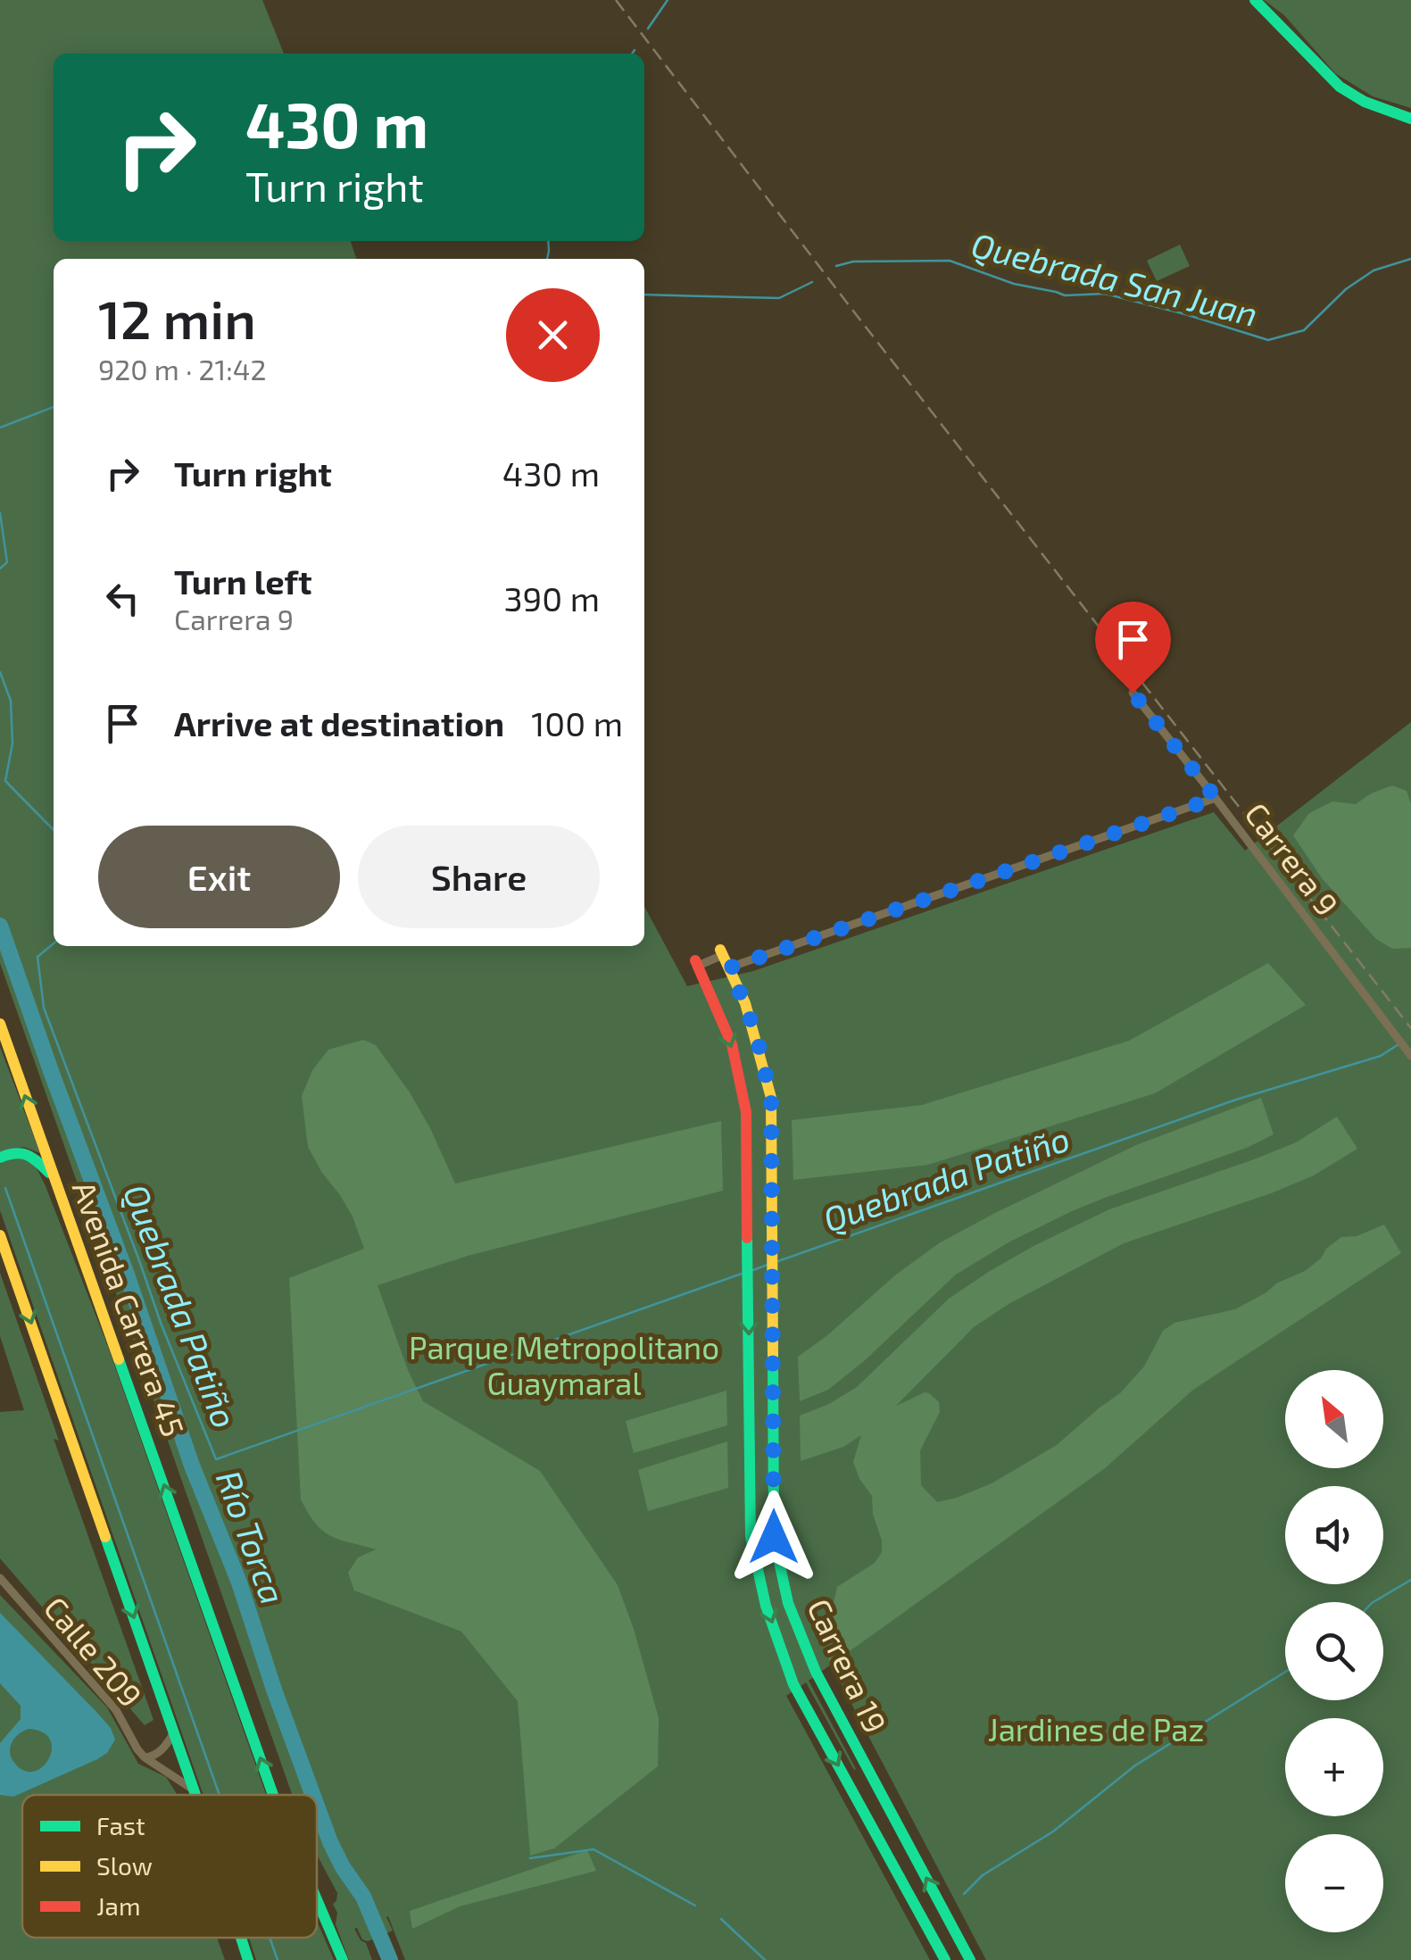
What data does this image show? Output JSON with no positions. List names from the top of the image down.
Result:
{
  "streets": {
    "main road": ["Avenida Carrera 45", "Carrera 19"],
    "street": ["Carrera 9", "Calle 209"]
  },
  "water": ["Quebrada San Juan", "Quebrada Patiño", "Río Torca"],
  "parks": ["Parque Metropolitano Guaymaral", "Jardines de Paz"],
  "legend": ["Fast", "Slow", "Jam"],
  "north": "top left",
  "page": {
    "turn": ["430 m", "Turn right"],
    "heading": ["12 min", "920 m · 21:42"],
    "list": [
      {
        "name": "Turn right",
        "value": "430 m"
      },
      {
        "name": "Turn left",
        "note": "Carrera 9",
        "value": "390 m"
      },
      {
        "name": "Arrive at destination",
        "value": "100 m"
      }
    ],
    "buttons": ["Exit", "Share"],
    "map_buttons": ["+", "−"]
  }
}
